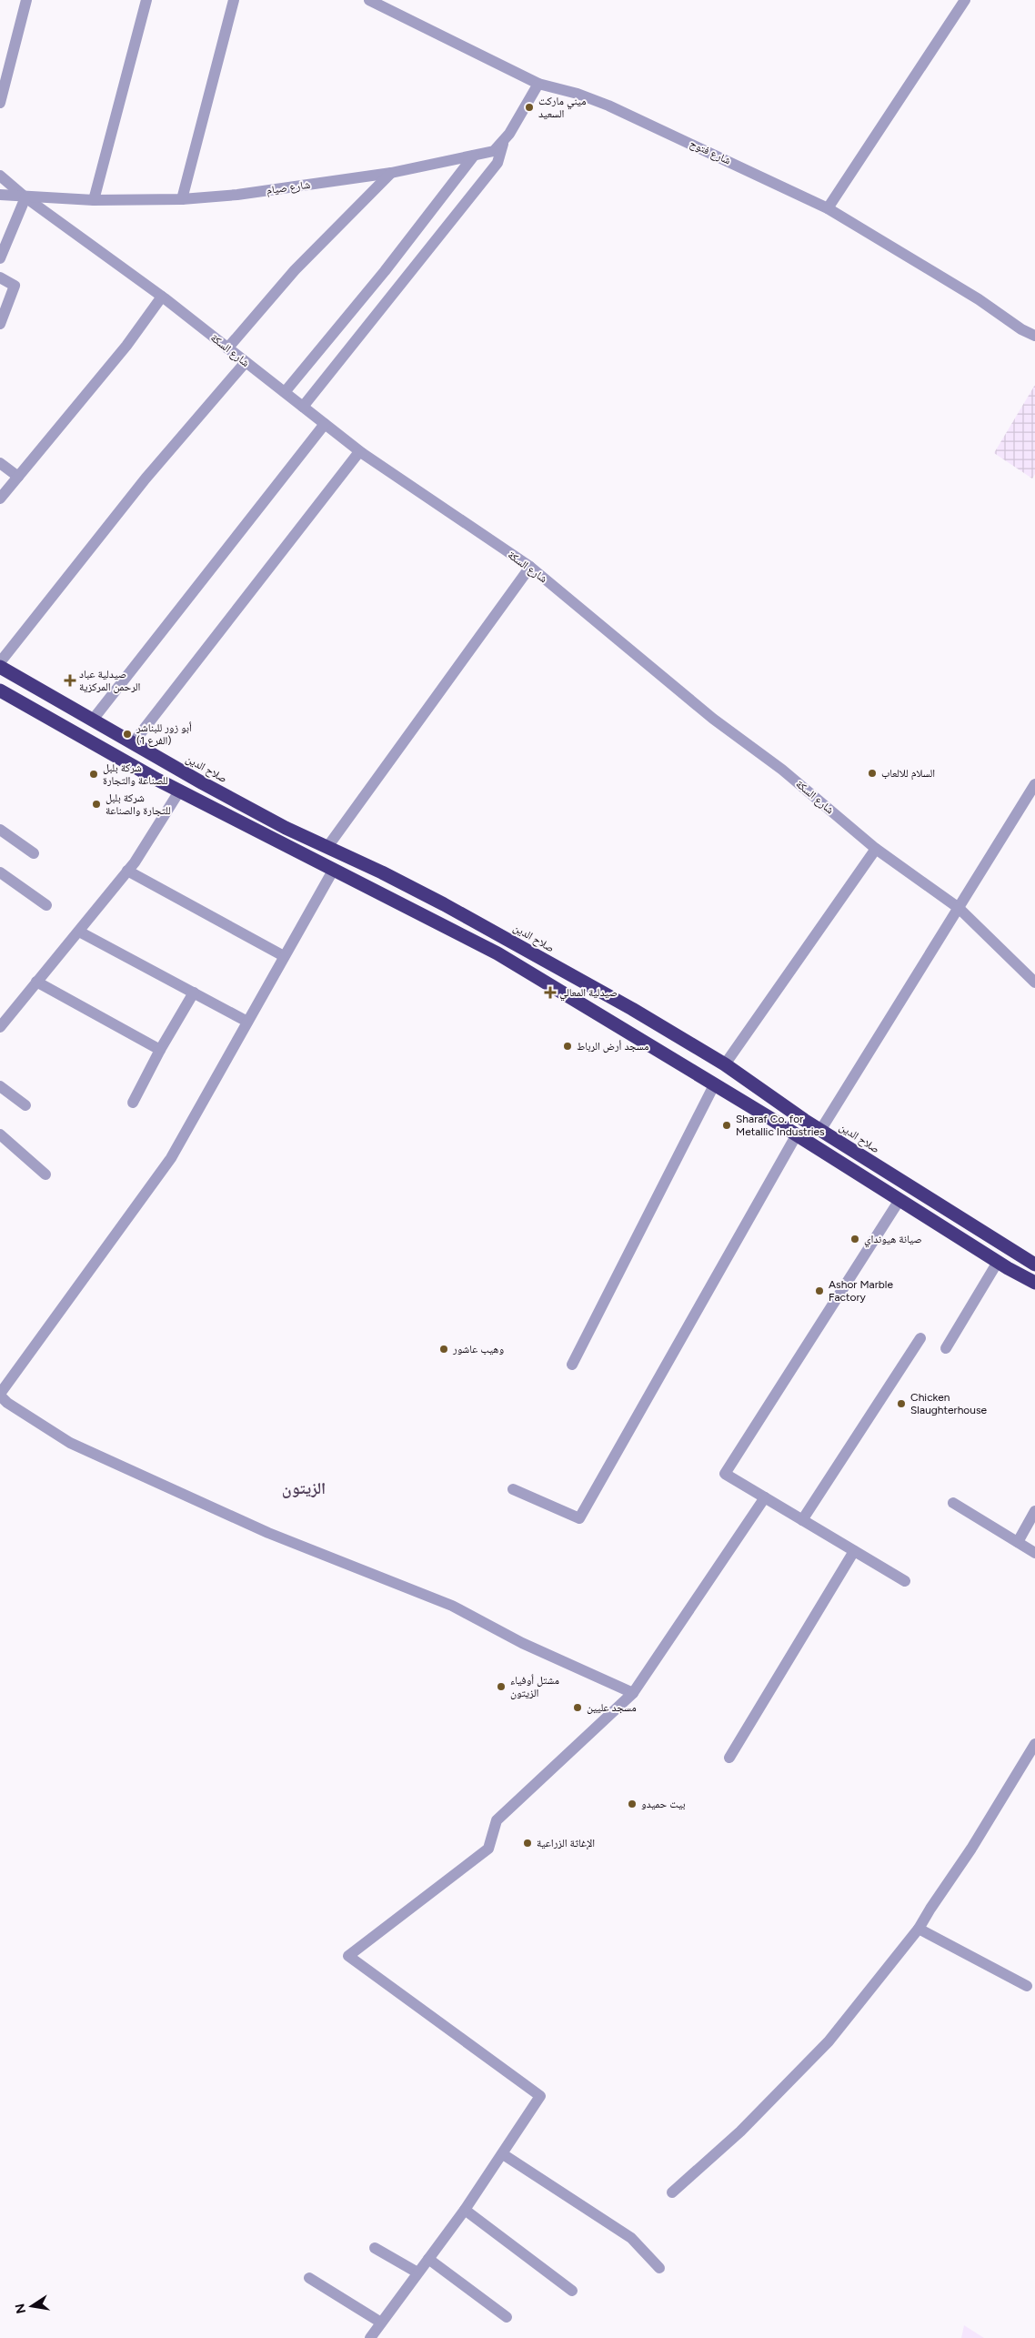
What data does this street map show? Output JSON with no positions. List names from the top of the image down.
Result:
{
  "streets": {
    "highway": ["صلاح الدين"],
    "street": ["شارع فتوح", "شارع صيام", "شارع السكة"]
  },
  "crossings": [
    ["شارع صيام", "شارع السكة"]
  ],
  "districts": ["الزيتون"],
  "places": {
    "other": [
      "ميني ماركت السعيد",
      "أبو زور للبناشر (الفرع 1)",
      "السلام للالعاب",
      "شركة بلبل للصناعة والتجارة",
      "شركة بلبل للتجارة والصناعة",
      "مسجد أرض الرباط",
      "Sharaf Co. for Metallic Industries",
      "صيانة هيونداي",
      "Ashor Marble Factory",
      "وهيب عاشور",
      "Chicken Slaughterhouse",
      "مشتل أوفياء الزيتون",
      "مسجد عليين",
      "بيت حميدو",
      "الإغاثة الزراعية"
    ],
    "health": ["صيدلية عباد الرحمن المركزية", "صيدلية المعالي"]
  },
  "north": "left"
}
